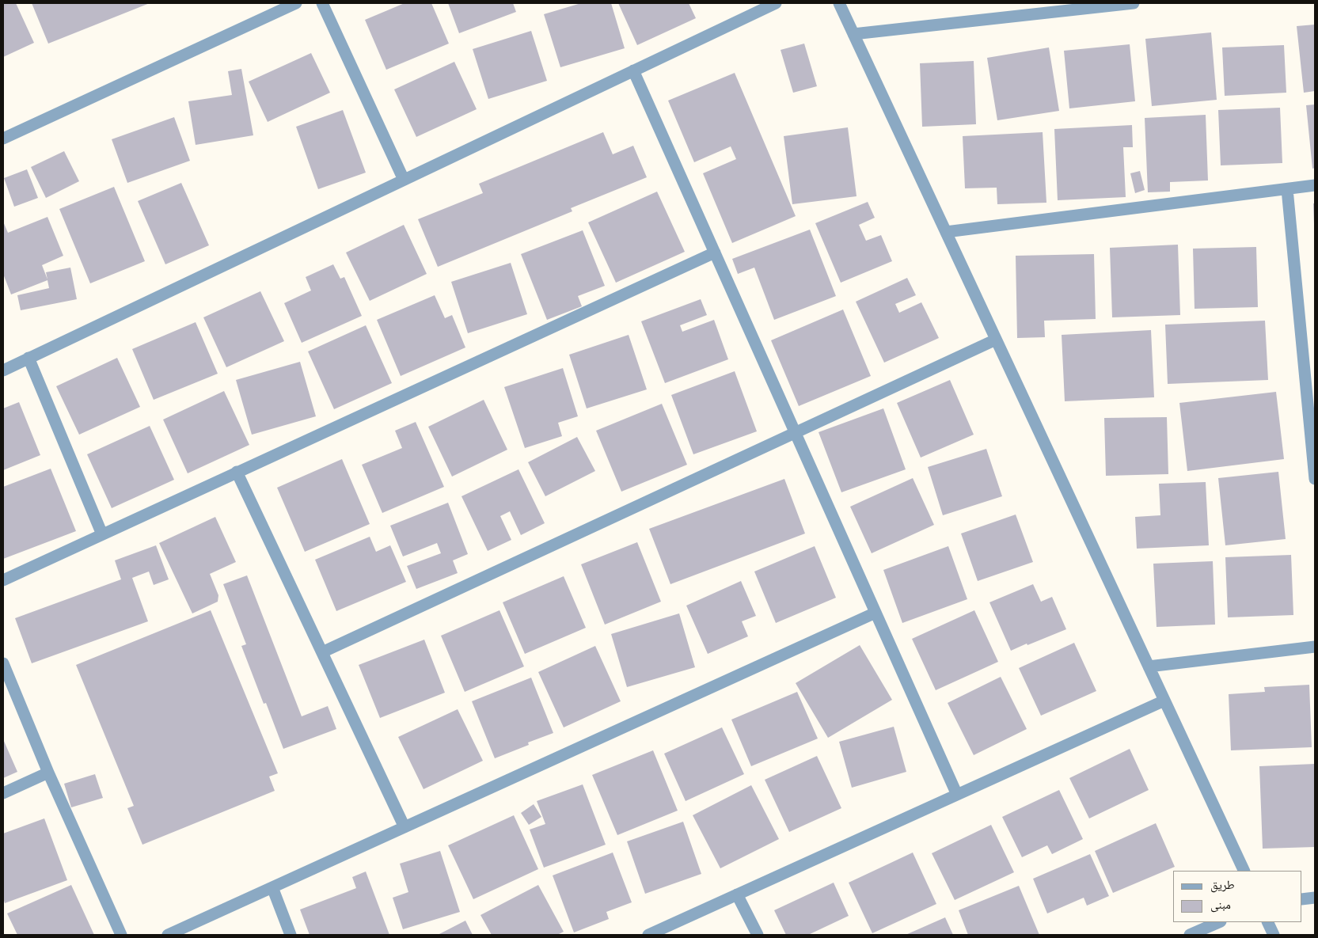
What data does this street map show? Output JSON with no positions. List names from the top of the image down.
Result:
{
  "legend": ["طريق", "مبنى"]
}
